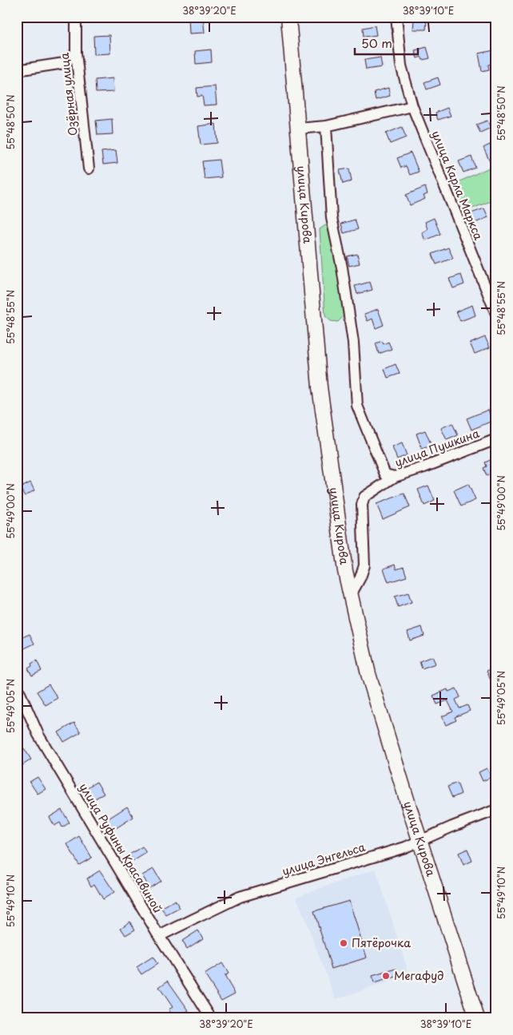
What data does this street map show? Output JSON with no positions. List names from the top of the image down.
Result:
{
  "streets": {
    "main road": ["улица Кирова"],
    "street": [
      "Озёрная улица",
      "улица Карла Маркса",
      "улица Пушкина",
      "улица Руфины Красавиной",
      "улица Энгельса"
    ]
  },
  "crossings": [
    ["улица Кирова", "улица Пушкина"],
    ["улица Кирова", "улица Энгельса"],
    ["улица Руфины Красавиной", "улица Энгельса"]
  ],
  "places": ["Пятёрочка", "Мегафуд"],
  "scale_bar": "50 m",
  "coordinates": [
    "38°39'20\"E",
    "38°39'10\"E",
    "55°48'50\"N",
    "55°48'55\"N",
    "55°49'00\"N",
    "55°49'05\"N",
    "55°49'10\"N"
  ]
}
